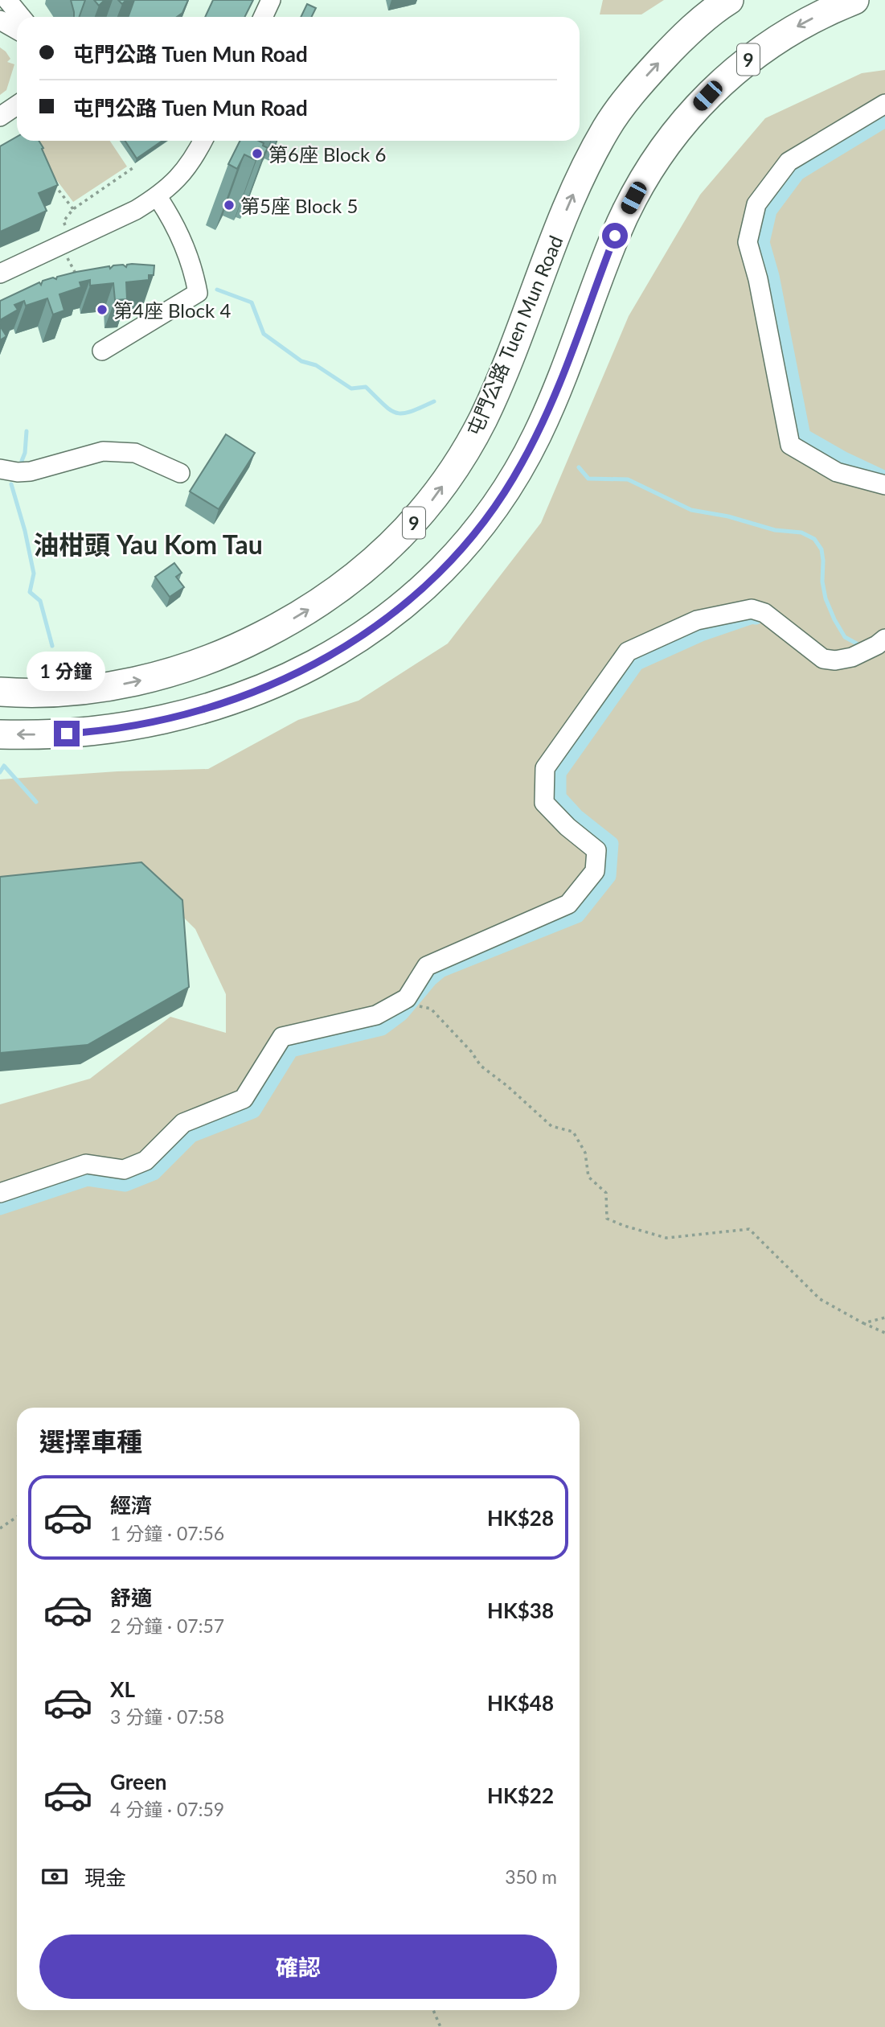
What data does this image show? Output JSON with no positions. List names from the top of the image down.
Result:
{
  "streets": {
    "highway": ["9", "屯門公路 Tuen Mun Road"]
  },
  "districts": ["油柑頭 Yau Kom Tau"],
  "places": ["第6座 Block 6", "第5座 Block 5", "第4座 Block 4"],
  "page": {
    "banner": ["屯門公路 Tuen Mun Road", "屯門公路 Tuen Mun Road"],
    "bubble": "1 分鐘",
    "heading": "選擇車種",
    "list": [
      {
        "name": "經濟",
        "note": "1 分鐘 · 07:56",
        "value": "HK$28"
      },
      {
        "name": "舒適",
        "note": "2 分鐘 · 07:57",
        "value": "HK$38"
      },
      {
        "name": "XL",
        "note": "3 分鐘 · 07:58",
        "value": "HK$48"
      },
      {
        "name": "Green",
        "note": "4 分鐘 · 07:59",
        "value": "HK$22"
      }
    ],
    "pay": ["現金", "350 m"],
    "buttons": "確認"
  }
}
